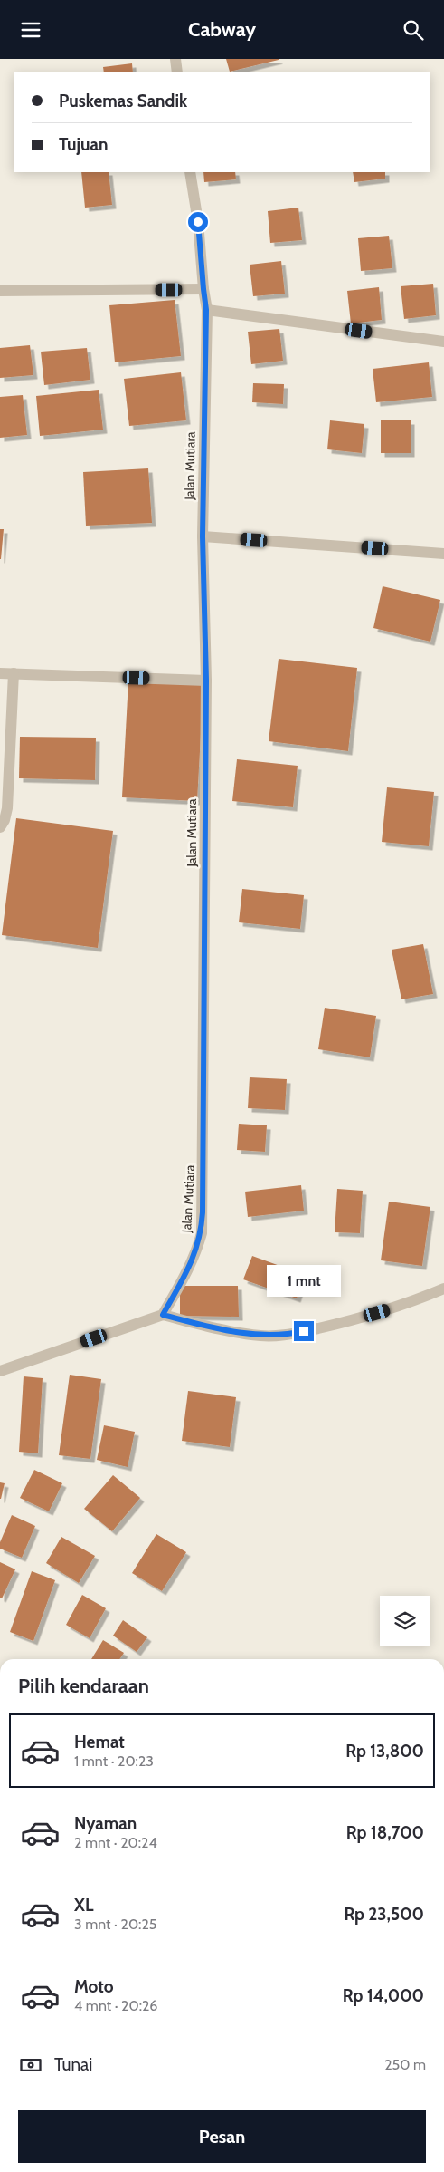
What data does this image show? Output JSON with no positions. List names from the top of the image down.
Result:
{
  "streets": {
    "street": ["Jalan Mutiara"]
  },
  "page": {
    "header": "Cabway",
    "banner": ["Puskemas Sandik", "Tujuan"],
    "bubble": "1 mnt",
    "heading": "Pilih kendaraan",
    "list": [
      {
        "name": "Hemat",
        "note": "1 mnt · 20:23",
        "value": "Rp 13,800"
      },
      {
        "name": "Nyaman",
        "note": "2 mnt · 20:24",
        "value": "Rp 18,700"
      },
      {
        "name": "XL",
        "note": "3 mnt · 20:25",
        "value": "Rp 23,500"
      },
      {
        "name": "Moto",
        "note": "4 mnt · 20:26",
        "value": "Rp 14,000"
      }
    ],
    "pay": ["Tunai", "250 m"],
    "buttons": "Pesan"
  }
}
